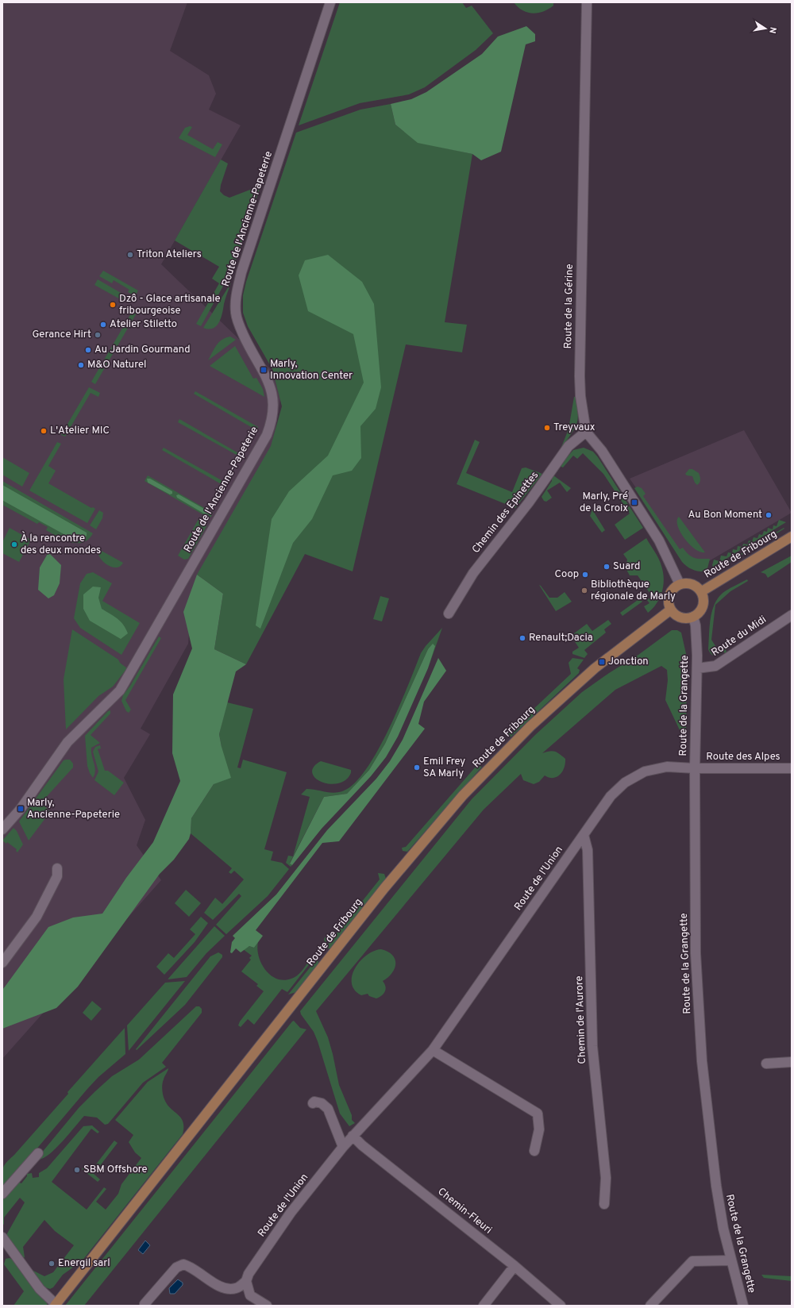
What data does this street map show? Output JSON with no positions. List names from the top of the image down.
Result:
{
  "streets": {
    "main road": ["Route de Fribourg"],
    "street": [
      "Route de l'Ancienne-Papeterie",
      "Route de la Gérine",
      "Chemin des Epinettes",
      "Route du Midi",
      "Route de la Grangette",
      "Route des Alpes",
      "Route de l'Union",
      "Chemin de l'Aurore",
      "Chemin-Fleuri"
    ]
  },
  "crossings": [
    ["Route de la Gérine", "Chemin des Epinettes"],
    ["Route de Fribourg", "Route de la Grangette"],
    ["Route du Midi", "Route de la Grangette"],
    ["Route de la Grangette", "Route des Alpes"],
    ["Route de la Grangette", "Route de l'Union"],
    ["Route des Alpes", "Route de l'Union"],
    ["Route de l'Union", "Chemin de l'Aurore"],
    ["Route de l'Union", "Chemin-Fleuri"]
  ],
  "places": {
    "other": [
      "Triton Ateliers",
      "Dzô - Glace artisanale fribourgeoise",
      "Atelier Stiletto",
      "Gerance Hirt",
      "Au Jardin Gourmand",
      "M&O Naturel",
      "Treyvaux",
      "L'Atelier MIC",
      "Au Bon Moment",
      "À la rencontre des deux mondes",
      "Suard",
      "Coop",
      "Bibliothèque régionale de Marly",
      "Renault;Dacia",
      "Emil Frey SA Marly",
      "SBM Offshore",
      "Energil sarl"
    ],
    "transit": [
      "Marly, Innovation Center",
      "Marly, Pré de la Croix",
      "Jonction",
      "Marly, Ancienne-Papeterie"
    ]
  },
  "north": "right"
}
